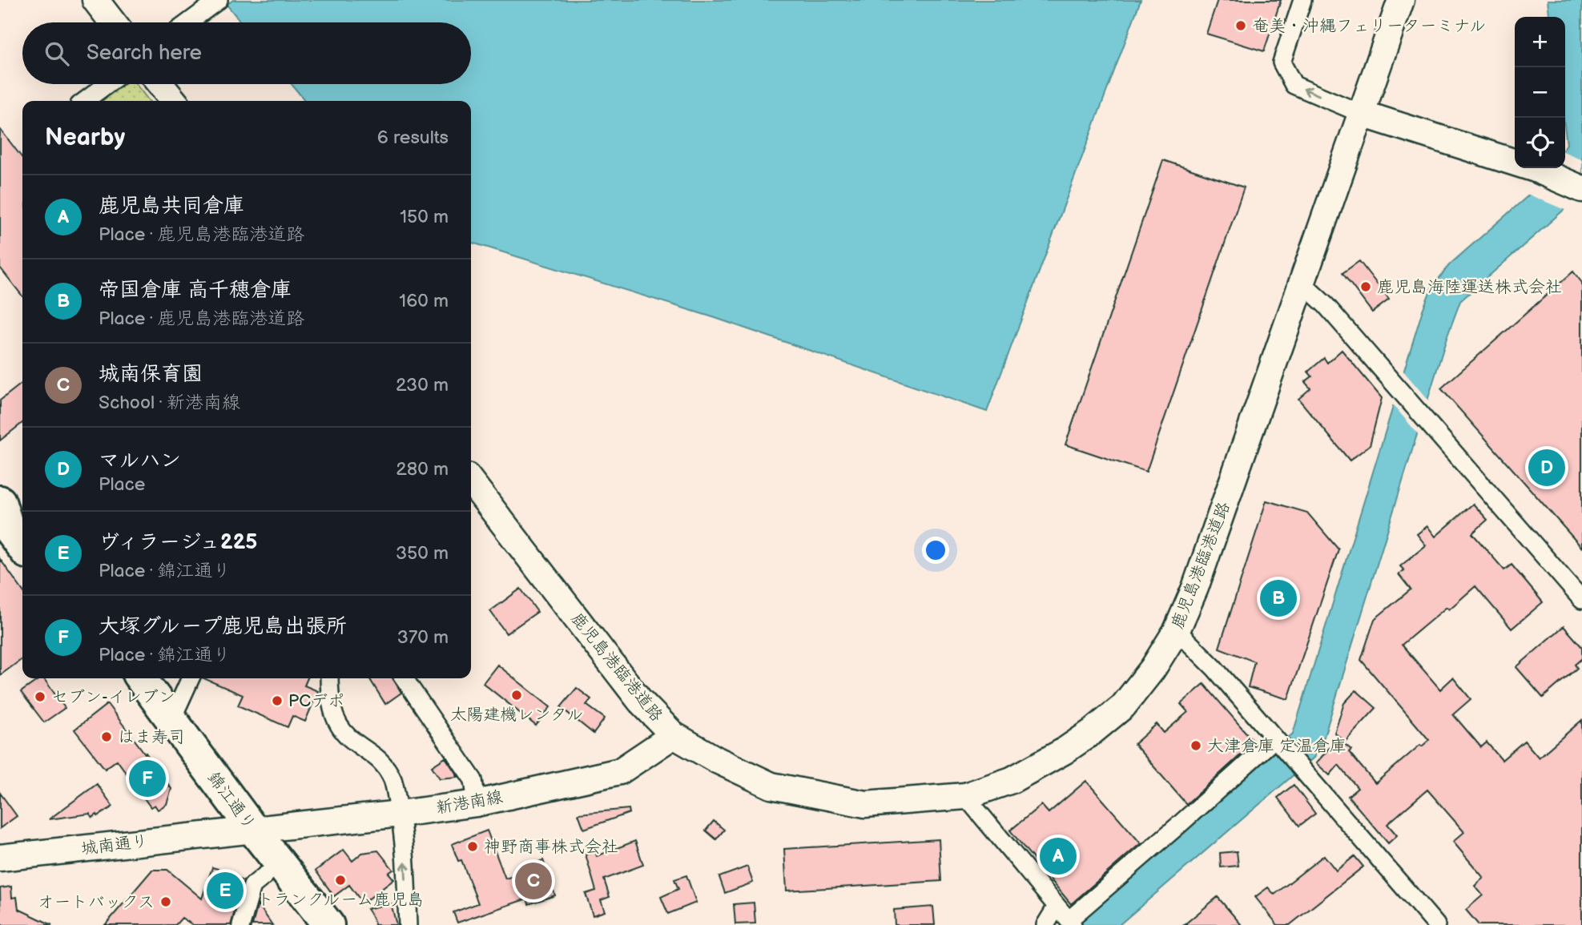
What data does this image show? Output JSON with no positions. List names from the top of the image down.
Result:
{
  "streets": {
    "highway": ["錦江通り"],
    "street": ["鹿児島港臨港道路", "新港南線", "城南通り"]
  },
  "crossings": [
    ["鹿児島港臨港道路", "新港南線"],
    ["錦江通り", "新港南線"],
    ["錦江通り", "城南通り"],
    ["新港南線", "城南通り"]
  ],
  "places": [
    "奄美・沖縄フェリーターミナル",
    "鹿児島海陸運送株式会社",
    "太陽建機レンタル",
    "セブン-イレブン",
    "PCデポ",
    "はま寿司",
    "大津倉庫 定温倉庫",
    "神野商事株式会社",
    "トランクルーム鹿児島",
    "オートバックス"
  ],
  "page": {
    "map_buttons": ["+", "−"],
    "search": "Search here",
    "heading": ["Nearby", "6 results"],
    "list": [
      {
        "mark": "A",
        "name": "鹿児島共同倉庫",
        "note": "Place · 鹿児島港臨港道路",
        "value": "150 m"
      },
      {
        "mark": "B",
        "name": "帝国倉庫 高千穂倉庫",
        "note": "Place · 鹿児島港臨港道路",
        "value": "160 m"
      },
      {
        "mark": "C",
        "name": "城南保育園",
        "note": "School · 新港南線",
        "value": "230 m"
      },
      {
        "mark": "D",
        "name": "マルハン",
        "note": "Place",
        "value": "280 m"
      },
      {
        "mark": "E",
        "name": "ヴィラージュ225",
        "note": "Place · 錦江通り",
        "value": "350 m"
      },
      {
        "mark": "F",
        "name": "大塚グループ鹿児島出張所",
        "note": "Place · 錦江通り",
        "value": "370 m"
      }
    ],
    "pins": [
      "D",
      "B",
      "F",
      "A",
      "C",
      "E"
    ]
  }
}
